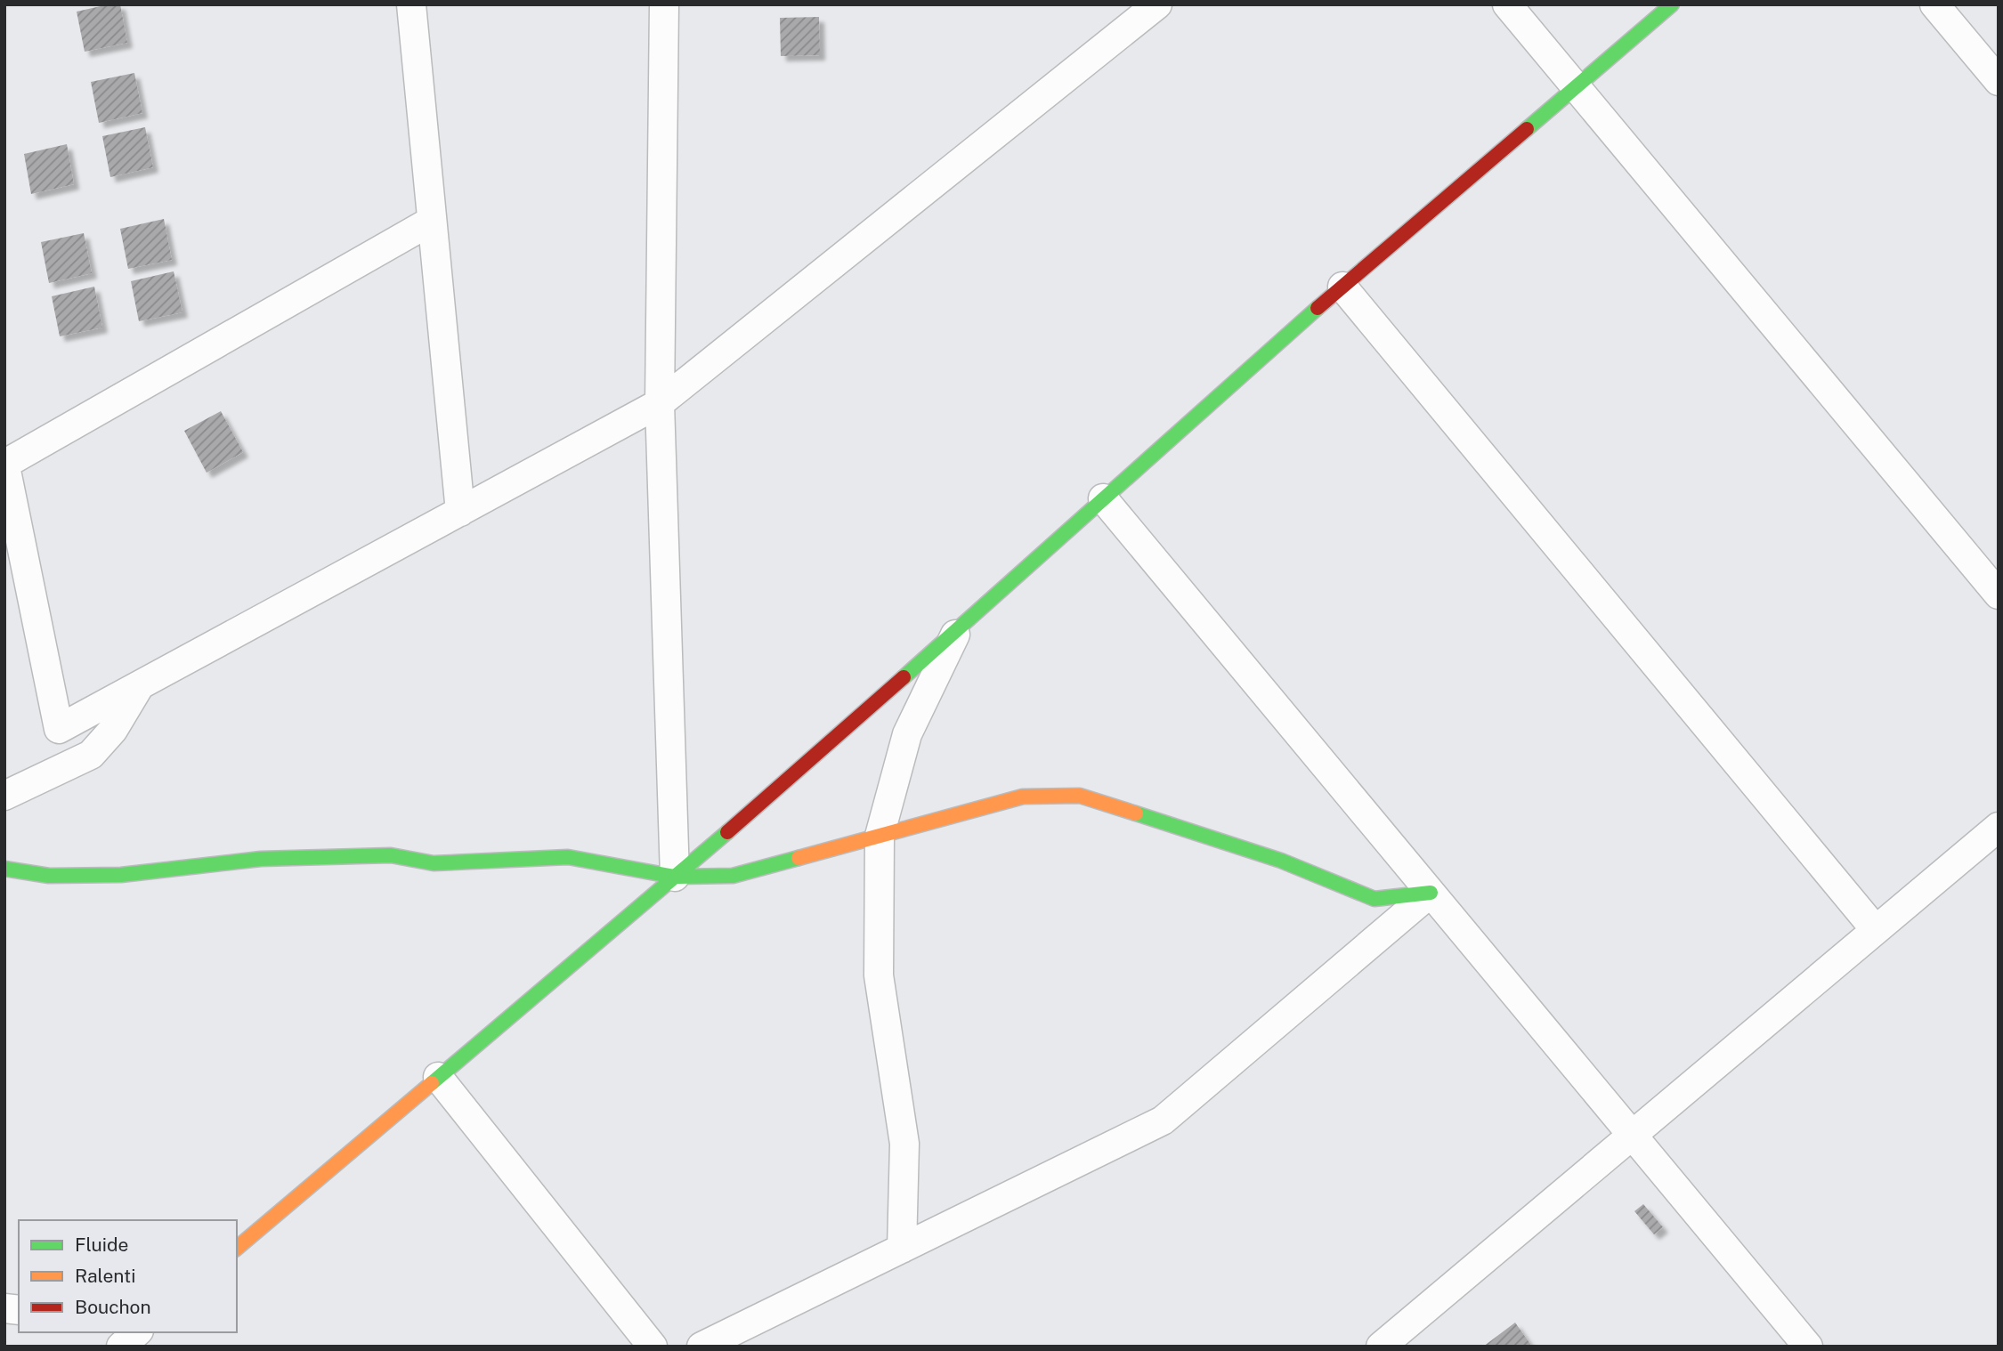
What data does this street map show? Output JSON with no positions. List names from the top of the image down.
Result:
{
  "legend": ["Fluide", "Ralenti", "Bouchon"]
}
